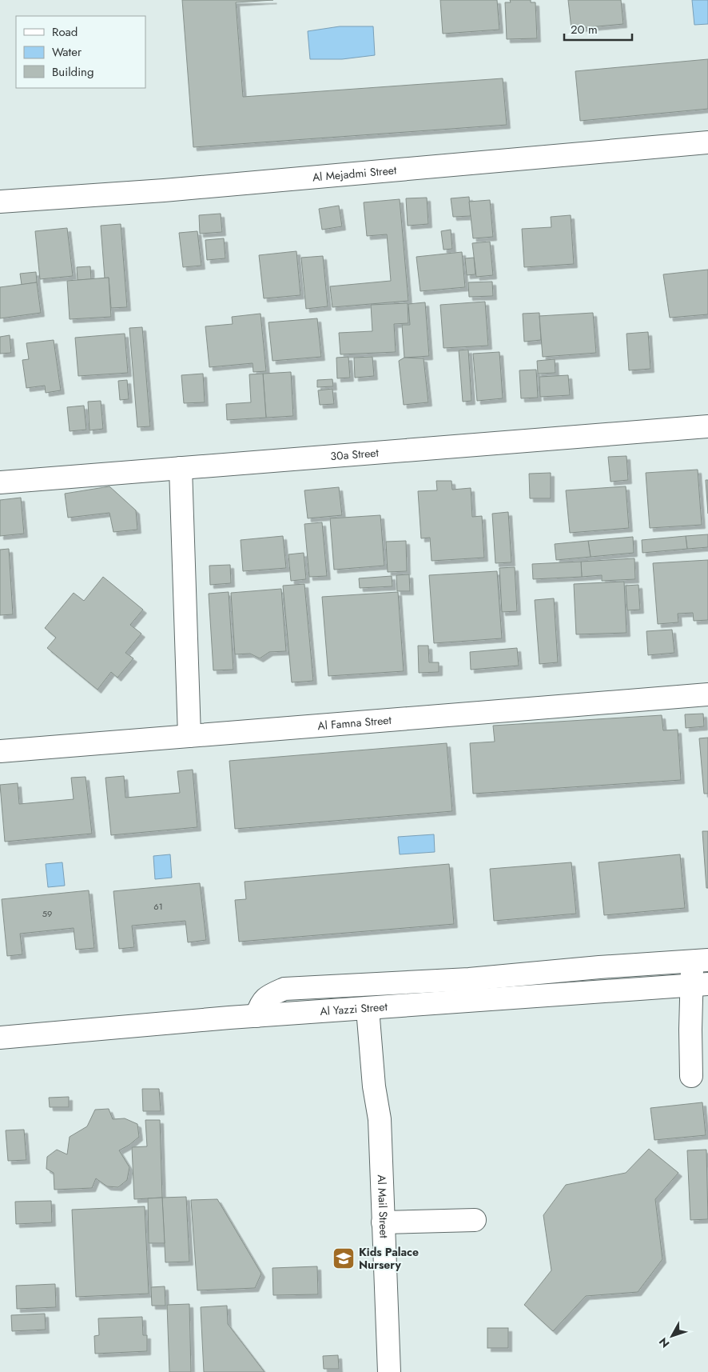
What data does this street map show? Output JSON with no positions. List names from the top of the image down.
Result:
{
  "streets": {
    "street": [
      "Al Mejadmi Street",
      "30a Street",
      "Al Famna Street",
      "Al Yazzi Street",
      "Al Mail Street"
    ]
  },
  "crossings": [
    ["Al Yazzi Street", "Al Mail Street"]
  ],
  "places": {
    "school or university": ["Kids Palace Nursery"]
  },
  "house_numbers": ["61", "59"],
  "legend": ["Road", "Water", "Building"],
  "scale_bar": "20 m",
  "north": "bottom left"
}
